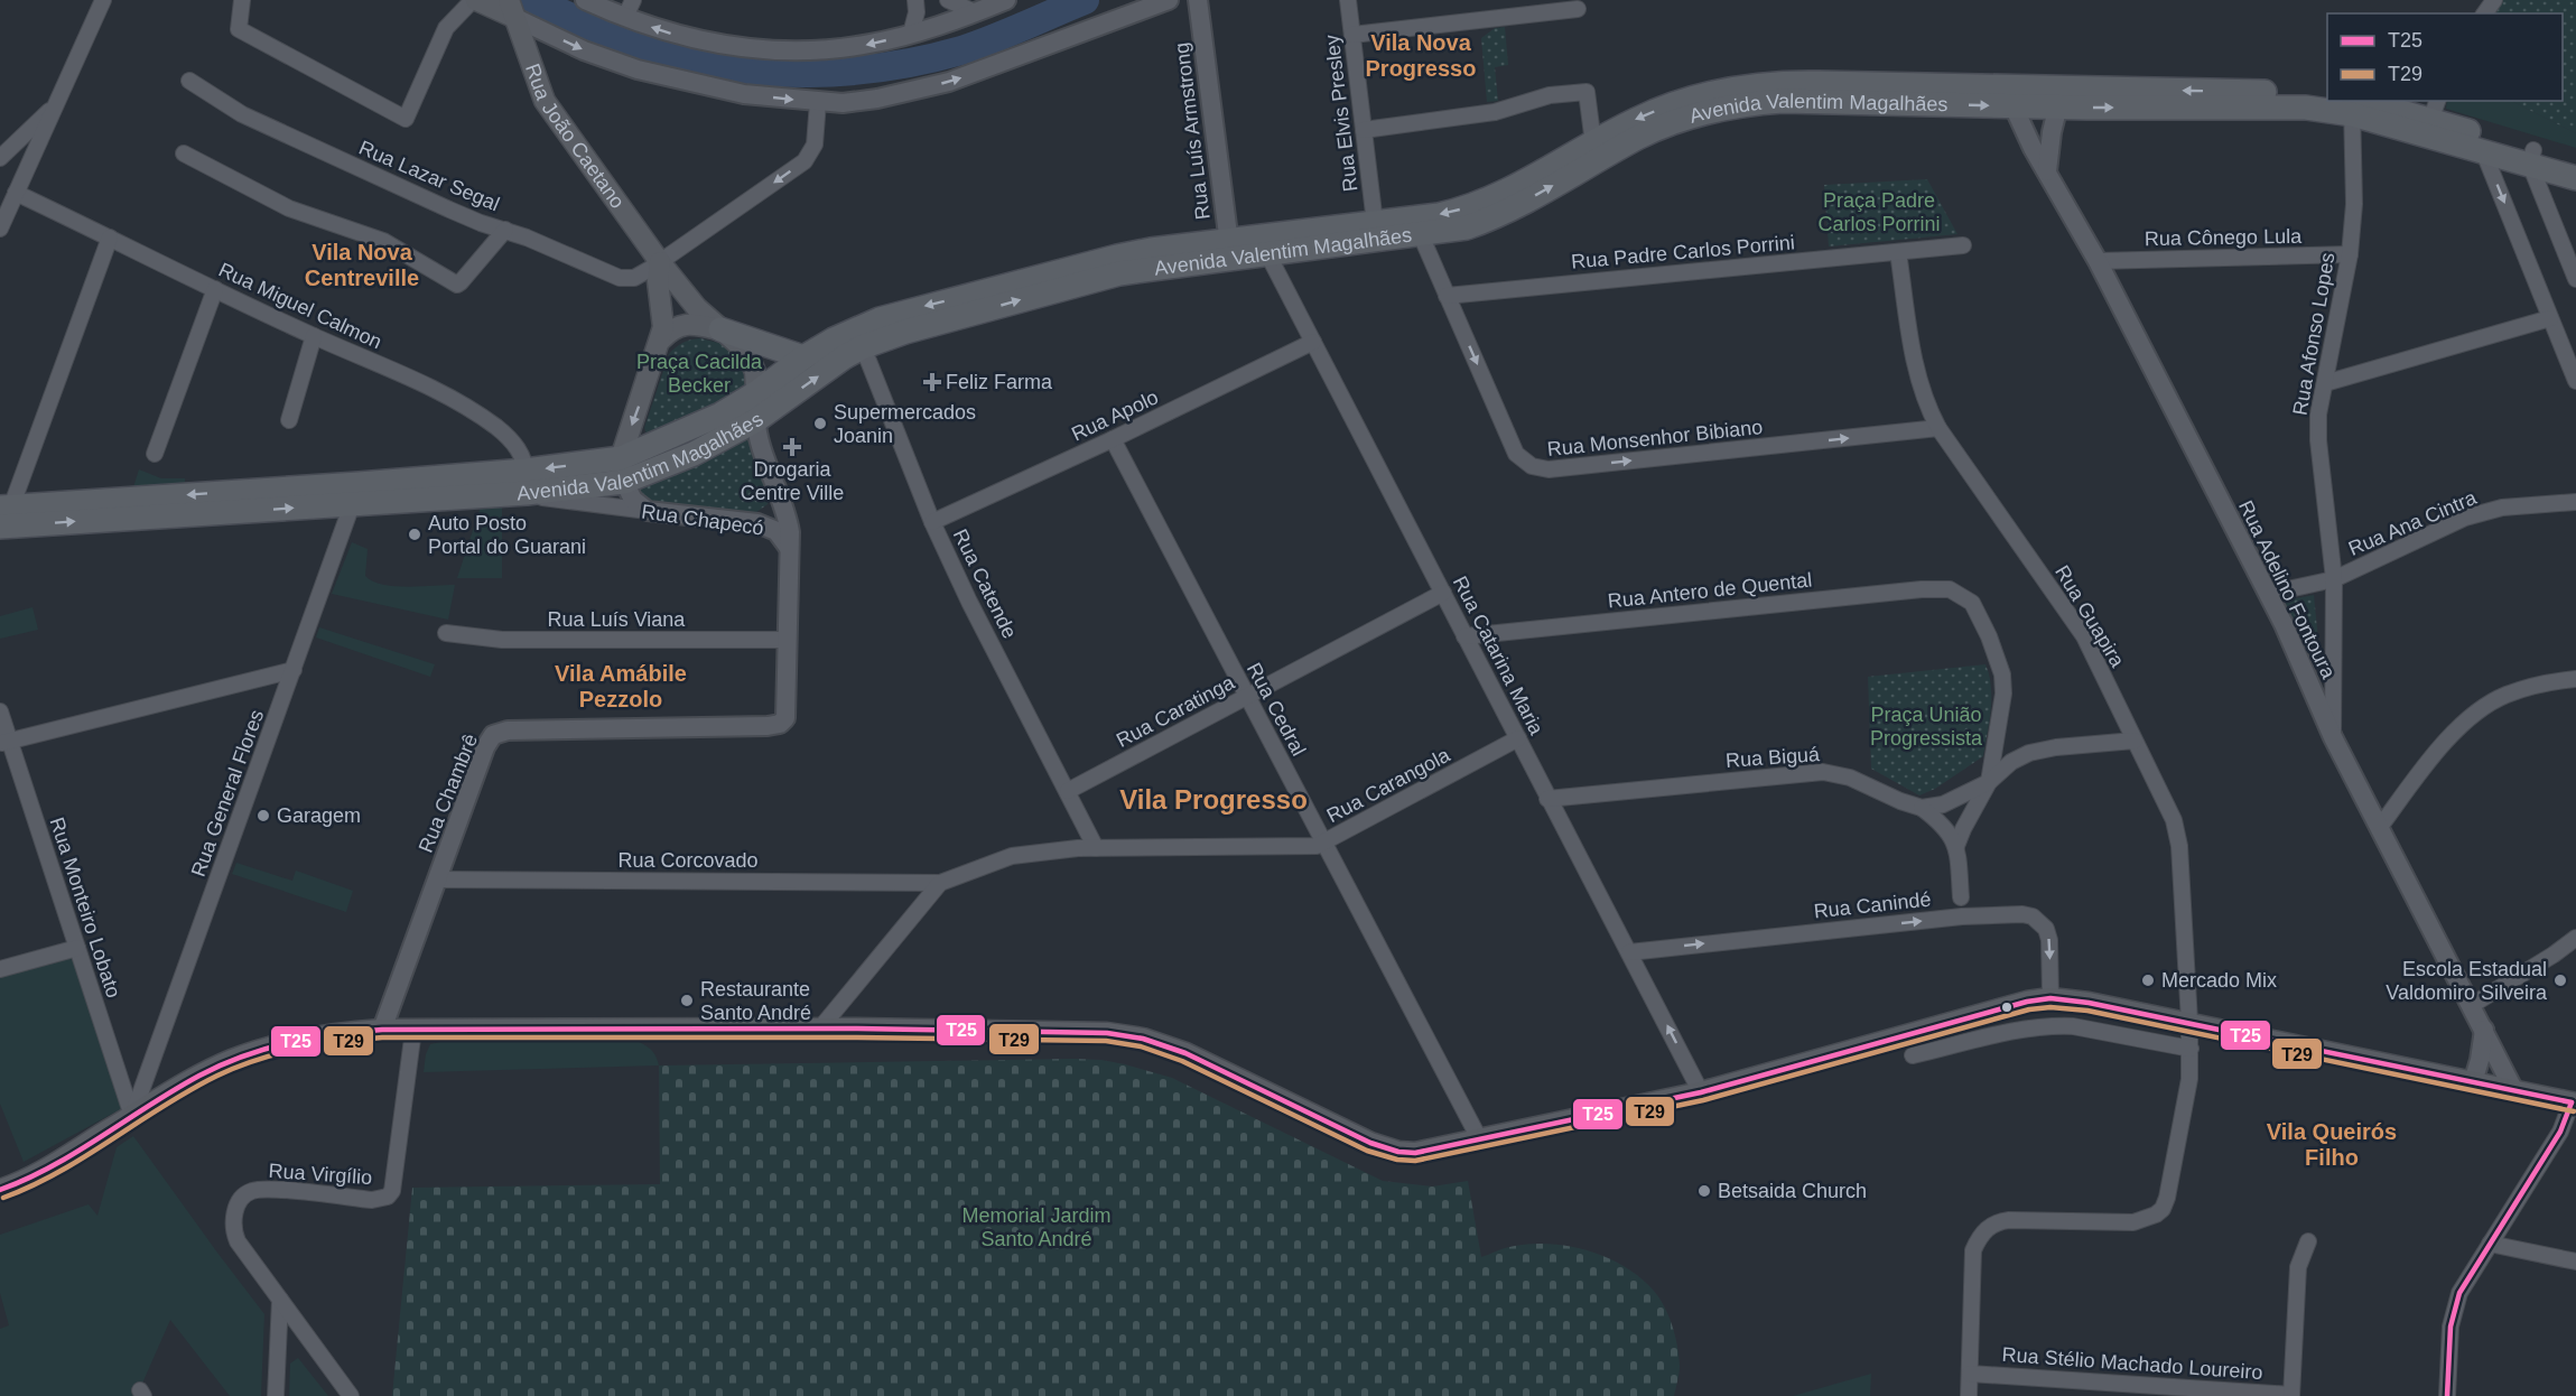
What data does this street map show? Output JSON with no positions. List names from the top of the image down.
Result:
{
  "streets": {
    "main road": ["Avenida Valentim Magalhães", "Rua João Caetano", "Rua Chapecó"],
    "street": [
      "Rua Elvis Presley",
      "Rua Luís Armstrong",
      "Rua Lazar Segal",
      "Rua Cônego Lula",
      "Rua Padre Carlos Porrini",
      "Rua Miguel Calmon",
      "Rua Afonso Lopes",
      "Rua Apolo",
      "Rua Monsenhor Bibiano",
      "Rua Ana Cintra",
      "Rua Catende",
      "Rua Adelino Fontoura",
      "Rua Antero de Quental",
      "Rua Guapira",
      "Rua Luís Viana",
      "Rua Catarina Maria",
      "Rua Cedral",
      "Rua Caratinga",
      "Rua Biguá",
      "Rua Carangola",
      "Rua General Flores",
      "Rua Chambrê",
      "Rua Corcovado",
      "Rua Canindé",
      "Rua Monteiro Lobato",
      "Rua Virgílio",
      "Rua Stélio Machado Loureiro"
    ]
  },
  "crossings": [
    ["Avenida Valentim Magalhães", "Rua Elvis Presley"],
    ["Avenida Valentim Magalhães", "Rua Luís Armstrong"],
    ["Avenida Valentim Magalhães", "Rua João Caetano"],
    ["Avenida Valentim Magalhães", "Rua Miguel Calmon"],
    ["Avenida Valentim Magalhães", "Rua Afonso Lopes"],
    ["Avenida Valentim Magalhães", "Rua Monsenhor Bibiano"],
    ["Avenida Valentim Magalhães", "Rua Chapecó"],
    ["Avenida Valentim Magalhães", "Rua Catende"],
    ["Avenida Valentim Magalhães", "Rua Adelino Fontoura"],
    ["Avenida Valentim Magalhães", "Rua Catarina Maria"],
    ["Avenida Valentim Magalhães", "Rua General Flores"],
    ["Rua João Caetano", "Rua Lazar Segal"],
    ["Rua João Caetano", "Rua Chapecó"],
    ["Rua Cônego Lula", "Rua Afonso Lopes"],
    ["Rua Cônego Lula", "Rua Adelino Fontoura"],
    ["Rua Padre Carlos Porrini", "Rua Monsenhor Bibiano"],
    ["Rua Padre Carlos Porrini", "Rua Guapira"],
    ["Rua Miguel Calmon", "Rua Chapecó"],
    ["Rua Afonso Lopes", "Rua Ana Cintra"],
    ["Rua Afonso Lopes", "Rua Adelino Fontoura"],
    ["Rua Apolo", "Rua Catende"],
    ["Rua Apolo", "Rua Catarina Maria"],
    ["Rua Apolo", "Rua Cedral"],
    ["Rua Monsenhor Bibiano", "Rua Guapira"],
    ["Rua Chapecó", "Rua Luís Viana"],
    ["Rua Chapecó", "Rua Chambrê"],
    ["Rua Ana Cintra", "Rua Adelino Fontoura"],
    ["Rua Catende", "Rua Caratinga"],
    ["Rua Catende", "Rua Carangola"],
    ["Rua Antero de Quental", "Rua Catarina Maria"],
    ["Rua Guapira", "Rua Stélio Machado Loureiro"],
    ["Rua Catarina Maria", "Rua Caratinga"],
    ["Rua Catarina Maria", "Rua Biguá"],
    ["Rua Catarina Maria", "Rua Carangola"],
    ["Rua Catarina Maria", "Rua Canindé"],
    ["Rua Cedral", "Rua Caratinga"],
    ["Rua Cedral", "Rua Carangola"],
    ["Rua Carangola", "Rua Corcovado"],
    ["Rua General Flores", "Rua Monteiro Lobato"],
    ["Rua Chambrê", "Rua Corcovado"]
  ],
  "one_way": ["Rua Monsenhor Bibiano", "Rua Canindé"],
  "districts": [
    "Vila Nova Progresso",
    "Vila Nova Centreville",
    "Vila Amábile Pezzolo",
    "Vila Progresso",
    "Vila Queirós Filho"
  ],
  "parks": [
    "Praça Padre Carlos Porrini",
    "Praça Cacilda Becker",
    "Praça União Progressista",
    "Memorial Jardim Santo André"
  ],
  "places": {
    "health": ["Feliz Farma", "Drogaria Centre Ville"],
    "other": [
      "Supermercados Joanin",
      "Auto Posto Portal do Guarani",
      "Garagem",
      "Mercado Mix",
      "Escola Estadual Valdomiro Silveira",
      "Restaurante Santo André",
      "Betsaida Church"
    ]
  },
  "lines": ["transit line T25", "transit line T29"],
  "legend": ["T25", "T29"]
}
